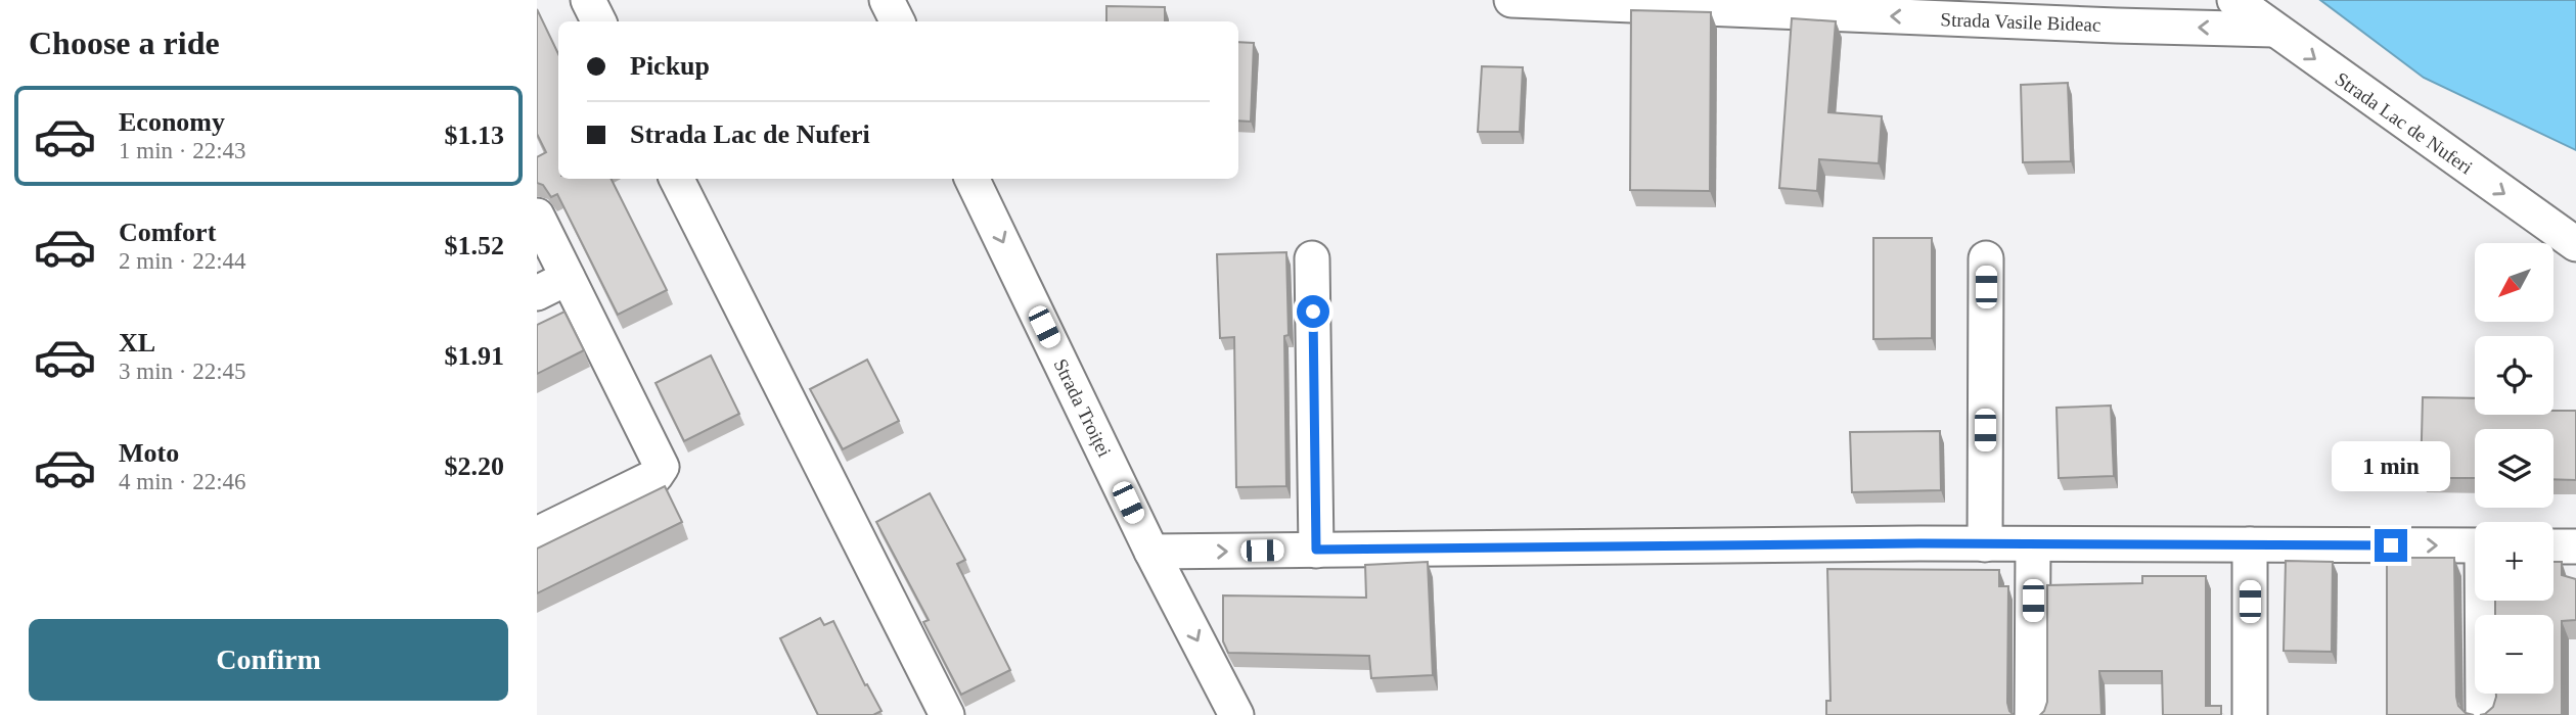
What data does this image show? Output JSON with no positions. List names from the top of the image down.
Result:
{
  "streets": {
    "street": ["Strada Vasile Bideac", "Strada Lac de Nuferi", "Strada Troiței"]
  },
  "crossings": [
    ["Strada Vasile Bideac", "Strada Lac de Nuferi"]
  ],
  "one_way": ["Strada Vasile Bideac", "Strada Lac de Nuferi"],
  "north": "bottom left",
  "page": {
    "heading": "Choose a ride",
    "banner": ["Pickup", "Strada Lac de Nuferi"],
    "list": [
      {
        "name": "Economy",
        "note": "1 min · 22:43",
        "value": "$1.13"
      },
      {
        "name": "Comfort",
        "note": "2 min · 22:44",
        "value": "$1.52"
      },
      {
        "name": "XL",
        "note": "3 min · 22:45",
        "value": "$1.91"
      },
      {
        "name": "Moto",
        "note": "4 min · 22:46",
        "value": "$2.20"
      }
    ],
    "map_buttons": ["+", "−"],
    "bubble": "1 min",
    "buttons": "Confirm"
  }
}
